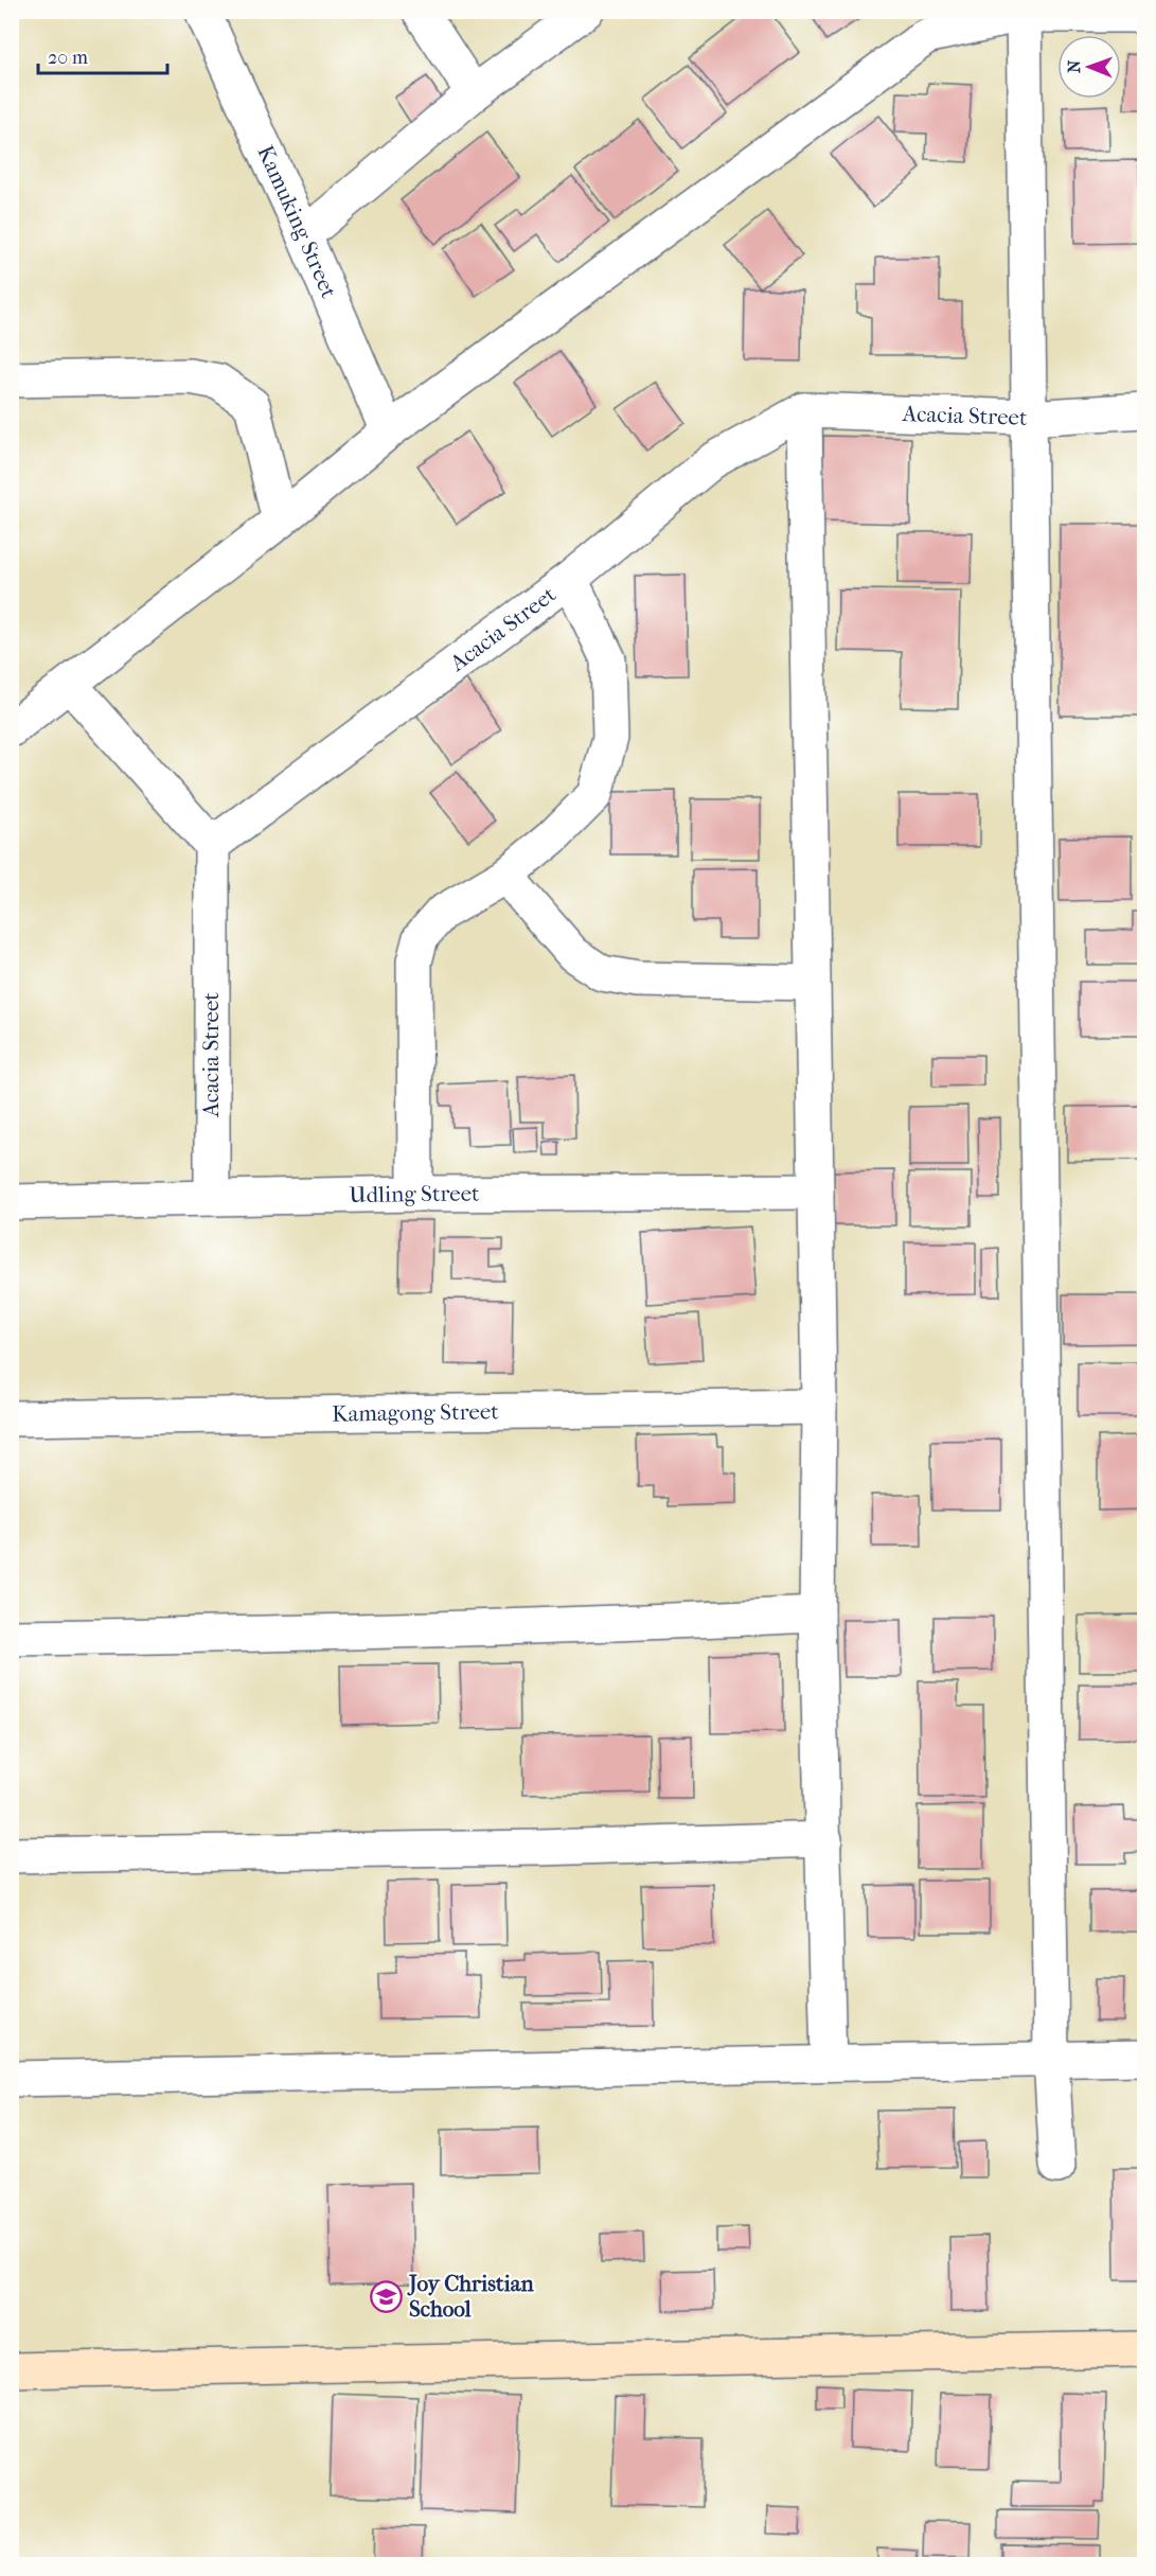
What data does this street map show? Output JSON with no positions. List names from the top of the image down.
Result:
{
  "streets": {
    "street": [
      "Kamuking Street",
      "Acacia Street",
      "Udling Street",
      "Kamagong Street"
    ]
  },
  "crossings": [
    ["Acacia Street", "Udling Street"]
  ],
  "places": {
    "school or university": ["Joy Christian School"]
  },
  "scale_bar": "20 m",
  "north": "left"
}
